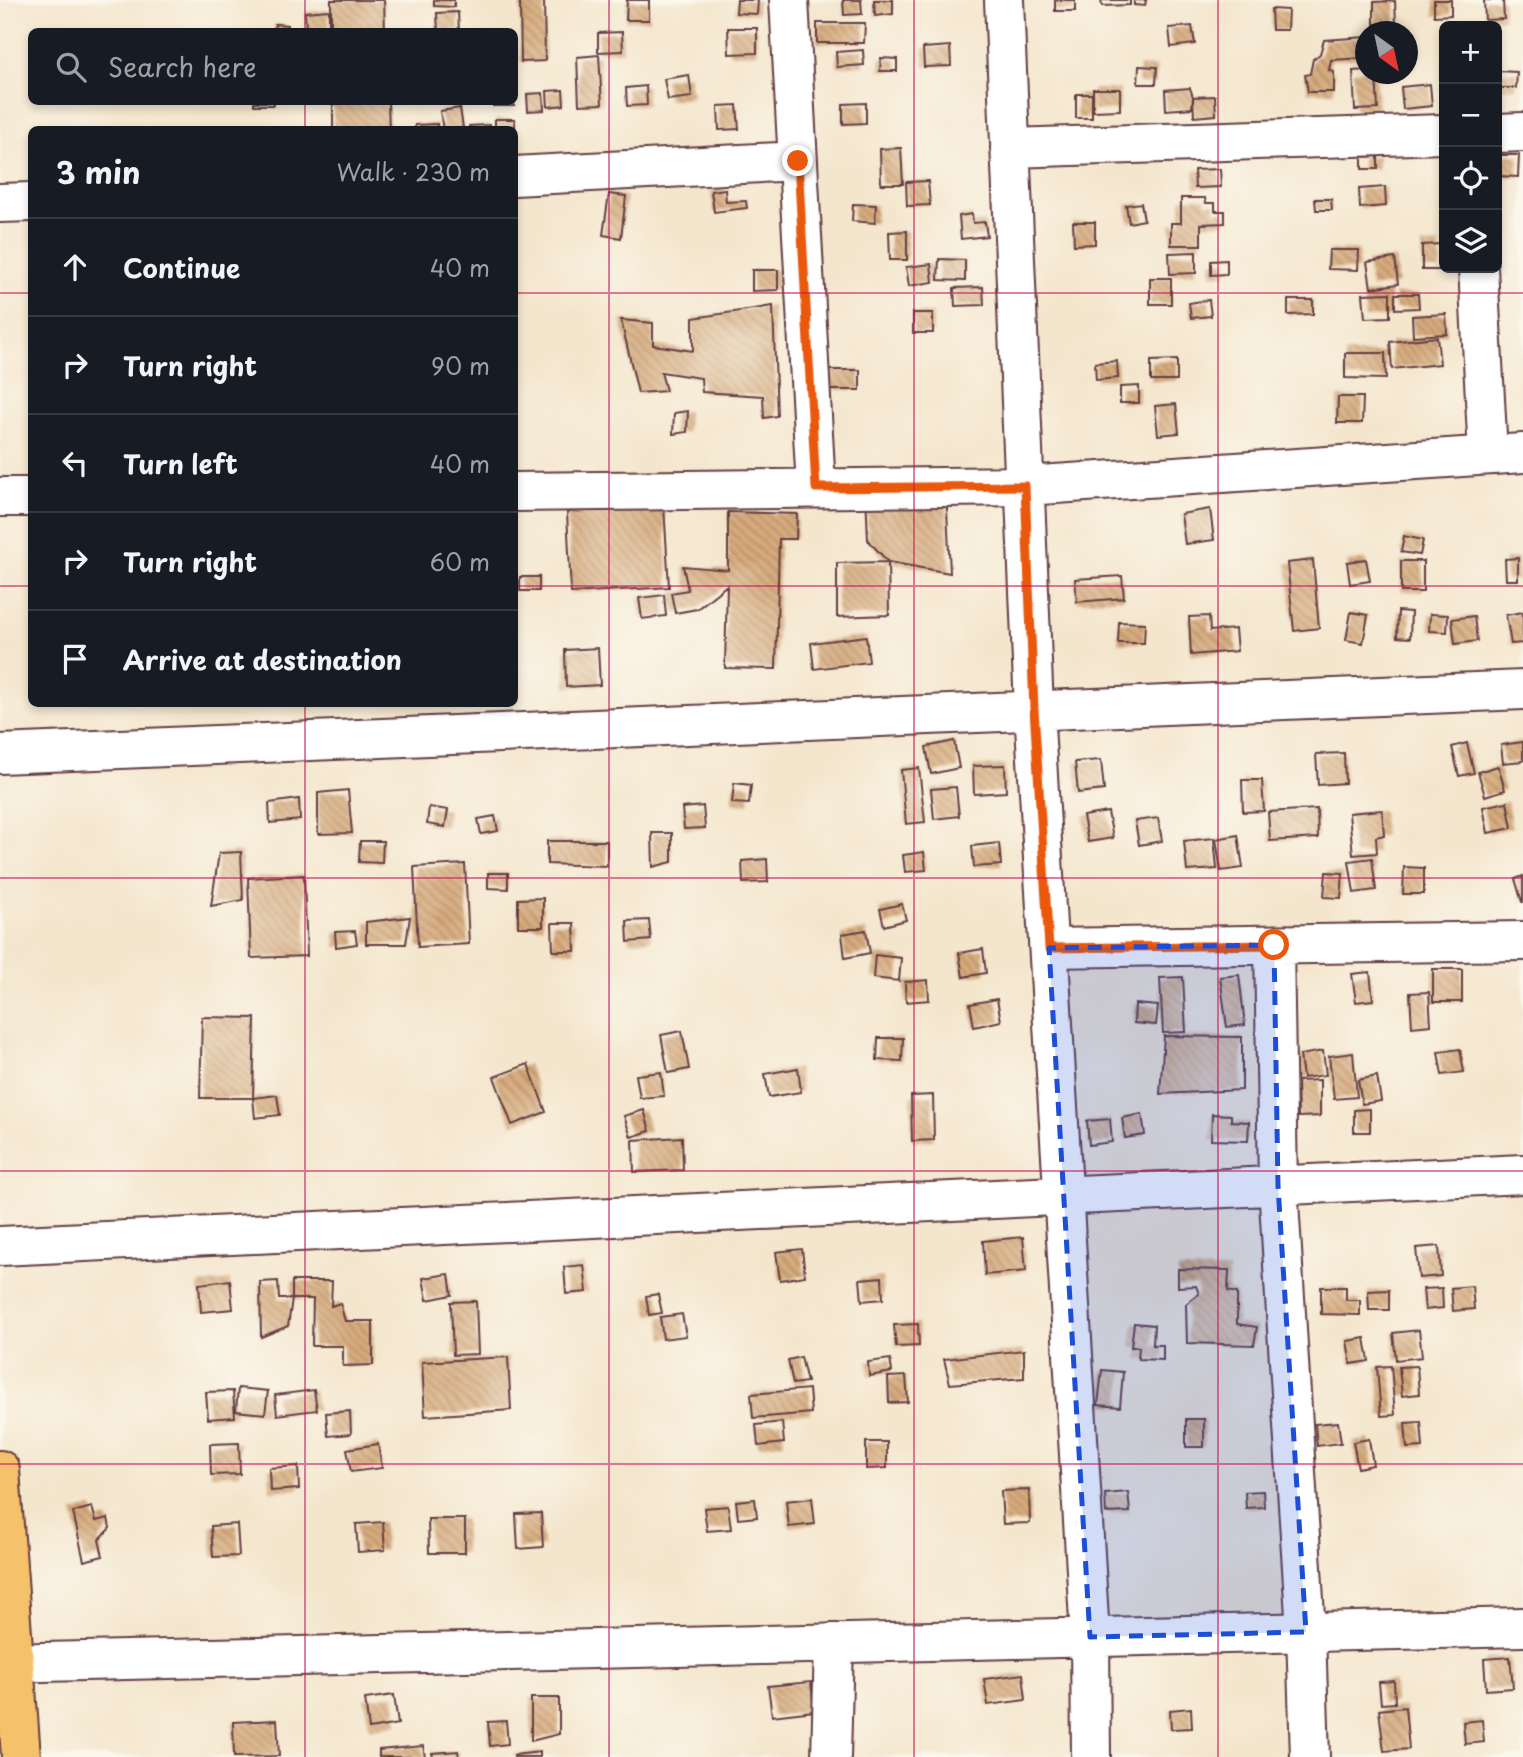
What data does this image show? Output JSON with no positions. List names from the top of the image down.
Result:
{
  "north": "bottom right",
  "page": {
    "map_buttons": ["+", "−"],
    "search": "Search here",
    "heading": ["3 min", "Walk · 230 m"],
    "list": [
      ["Continue", "40 m"],
      ["Turn right", "90 m"],
      ["Turn left", "40 m"],
      ["Turn right", "60 m"],
      "Arrive at destination"
    ]
  }
}
